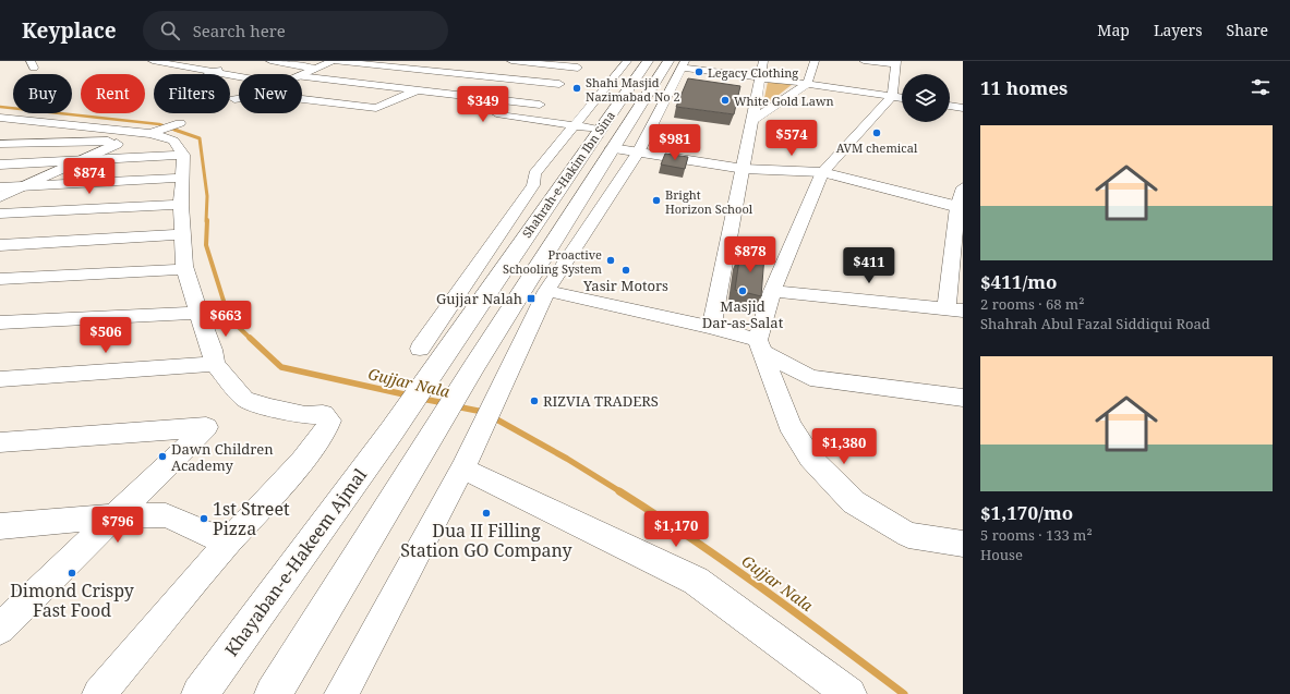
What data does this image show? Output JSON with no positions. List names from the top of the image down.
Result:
{
  "streets": {
    "main road": ["Shahrah-e-Hakim Ibn Sina", "Khayaban-e-Hakeem Ajmal"]
  },
  "crossings": [
    ["Shahrah-e-Hakim Ibn Sina", "Khayaban-e-Hakeem Ajmal"]
  ],
  "water": ["Gujjar Nala"],
  "places": {
    "other": [
      "Legacy Clothing",
      "Shahi Masjid Nazimabad No 2",
      "White Gold Lawn",
      "AVM chemical",
      "Bright Horizon School",
      "Proactive Schooling System",
      "Yasir Motors",
      "Masjid Dar-as-Salat",
      "RIZVIA TRADERS",
      "Dawn Children Academy",
      "Dua II Filling Station GO Company",
      "1st Street Pizza",
      "Dimond Crispy Fast Food"
    ],
    "transit": ["Gujjar Nalah"]
  },
  "page": {
    "header": "Keyplace",
    "search": "Search here",
    "nav": ["Map", "Layers", "Share"],
    "heading": "11 homes",
    "chip": [
      "Buy",
      "Rent",
      "Filters",
      "New"
    ],
    "price": [
      "$349",
      "$574",
      "$981",
      "$874",
      "$878",
      "$411",
      "$663",
      "$506",
      "$1,380",
      "$796",
      "$1,170"
    ],
    "list": [
      {
        "name": "$411/mo",
        "note": "2 rooms · 68 m² · Shahrah Abul Fazal Siddiqui Road"
      },
      {
        "name": "$1,170/mo",
        "note": "5 rooms · 133 m² · House"
      }
    ]
  }
}
